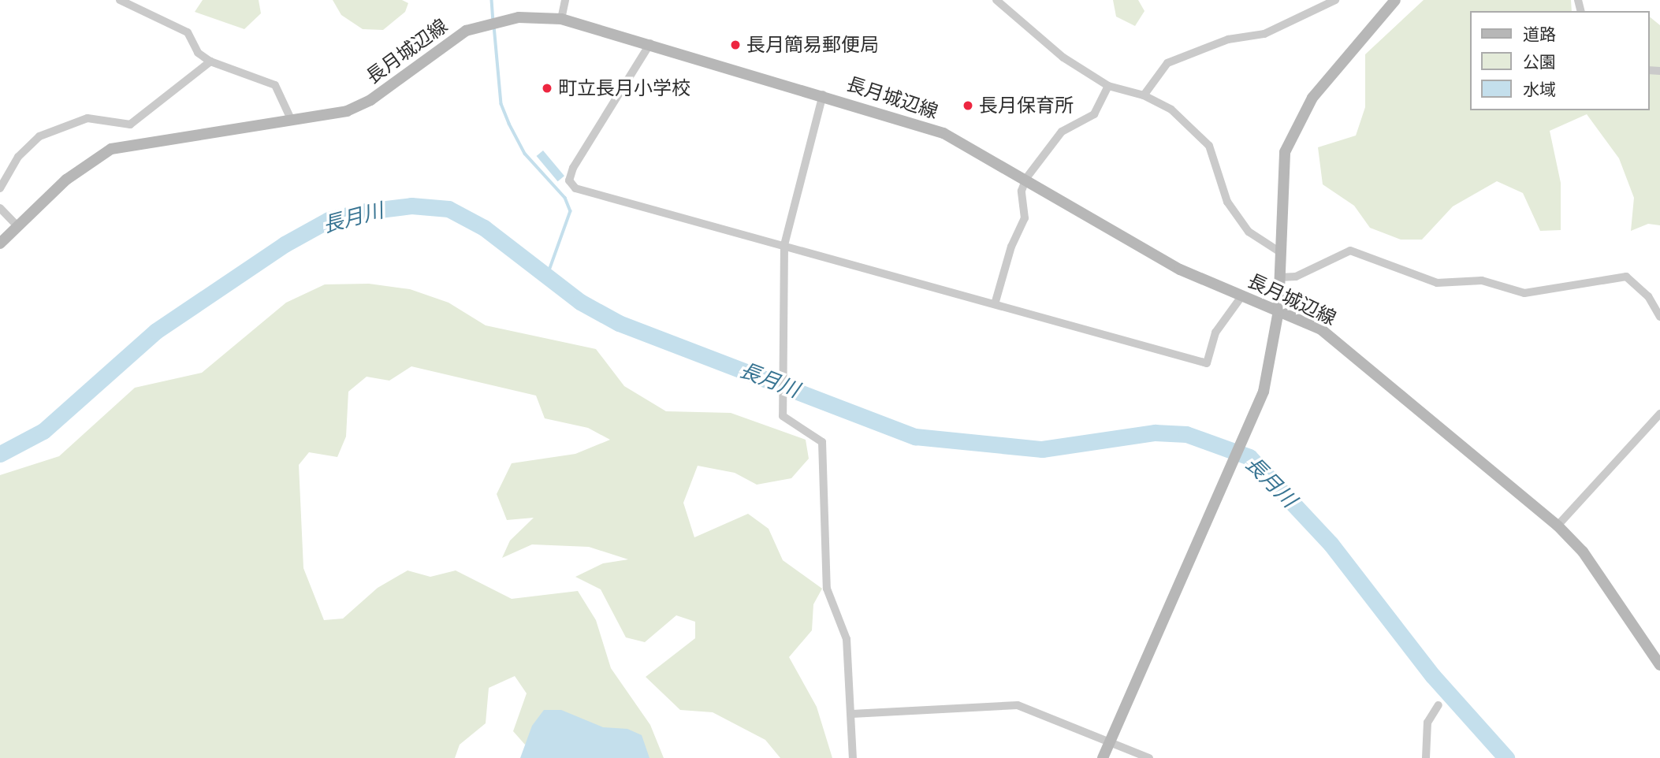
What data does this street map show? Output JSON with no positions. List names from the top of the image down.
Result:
{
  "streets": {
    "main road": ["長月城辺線"]
  },
  "water": ["長月川"],
  "places": ["長月簡易郵便局", "町立長月小学校", "長月保育所"],
  "legend": ["道路", "公園", "水域"]
}
